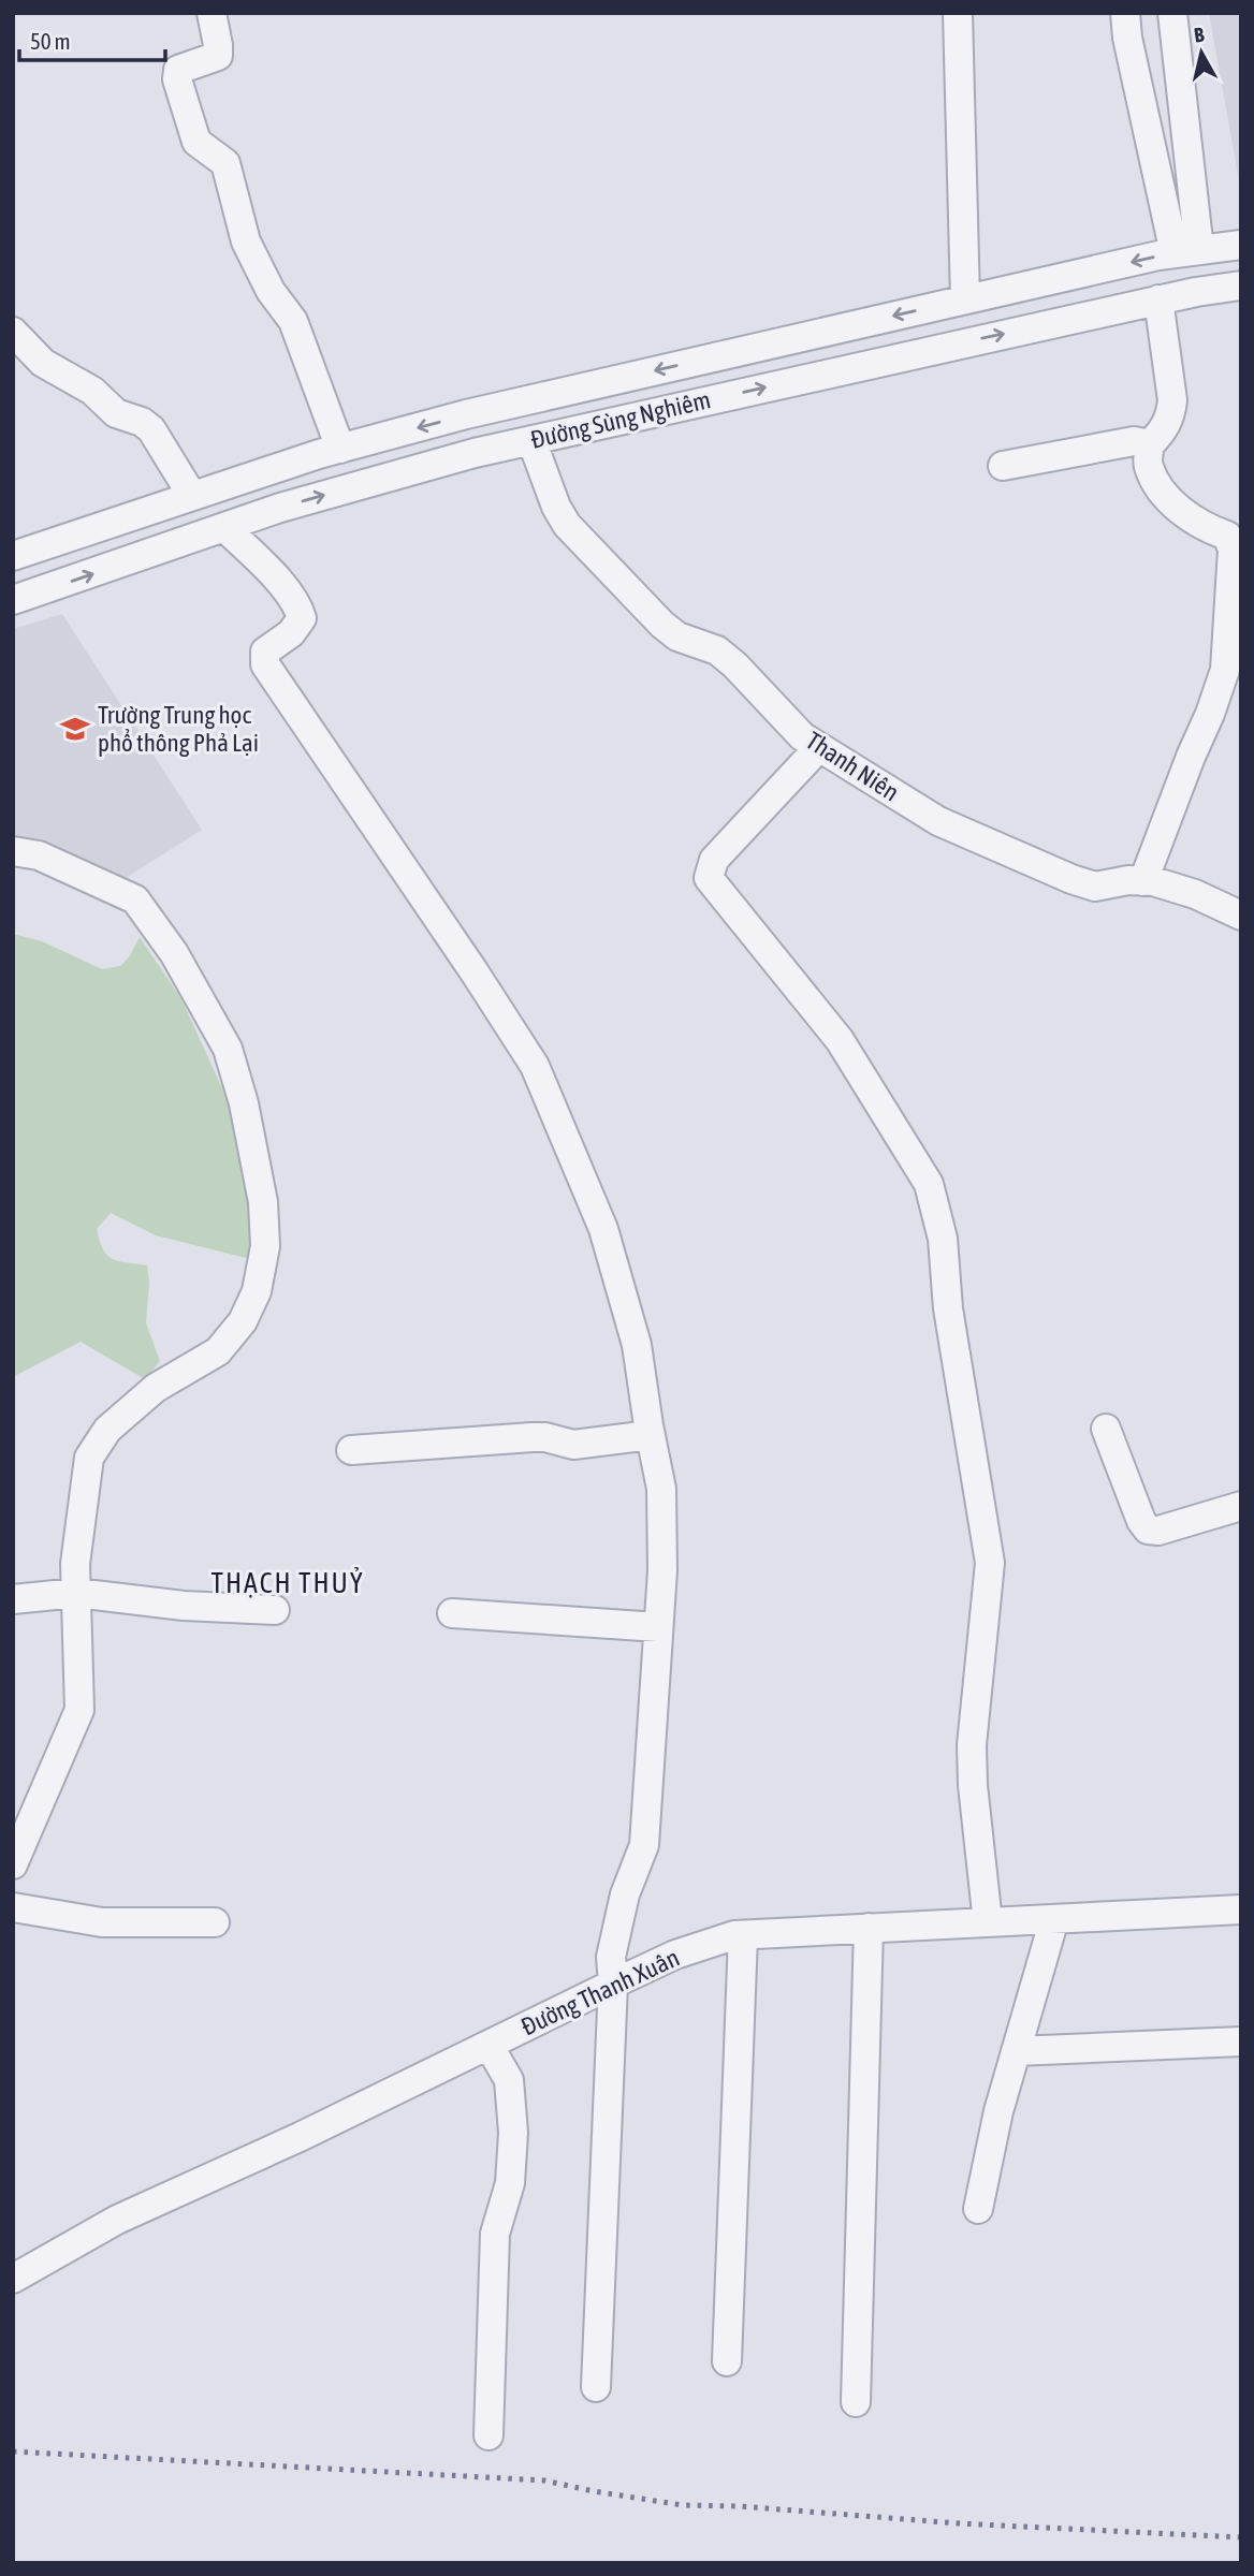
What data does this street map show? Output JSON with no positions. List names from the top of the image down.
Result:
{
  "streets": {
    "street": ["Đường Sùng Nghiêm", "Thanh Niên", "Đường Thanh Xuân"]
  },
  "crossings": [
    ["Đường Sùng Nghiêm", "Thanh Niên"]
  ],
  "districts": ["THẠCH THUỶ"],
  "places": {
    "school or university": ["Trường Trung học phổ thông Phả Lại"]
  },
  "scale_bar": "50 m",
  "north": "top"
}
